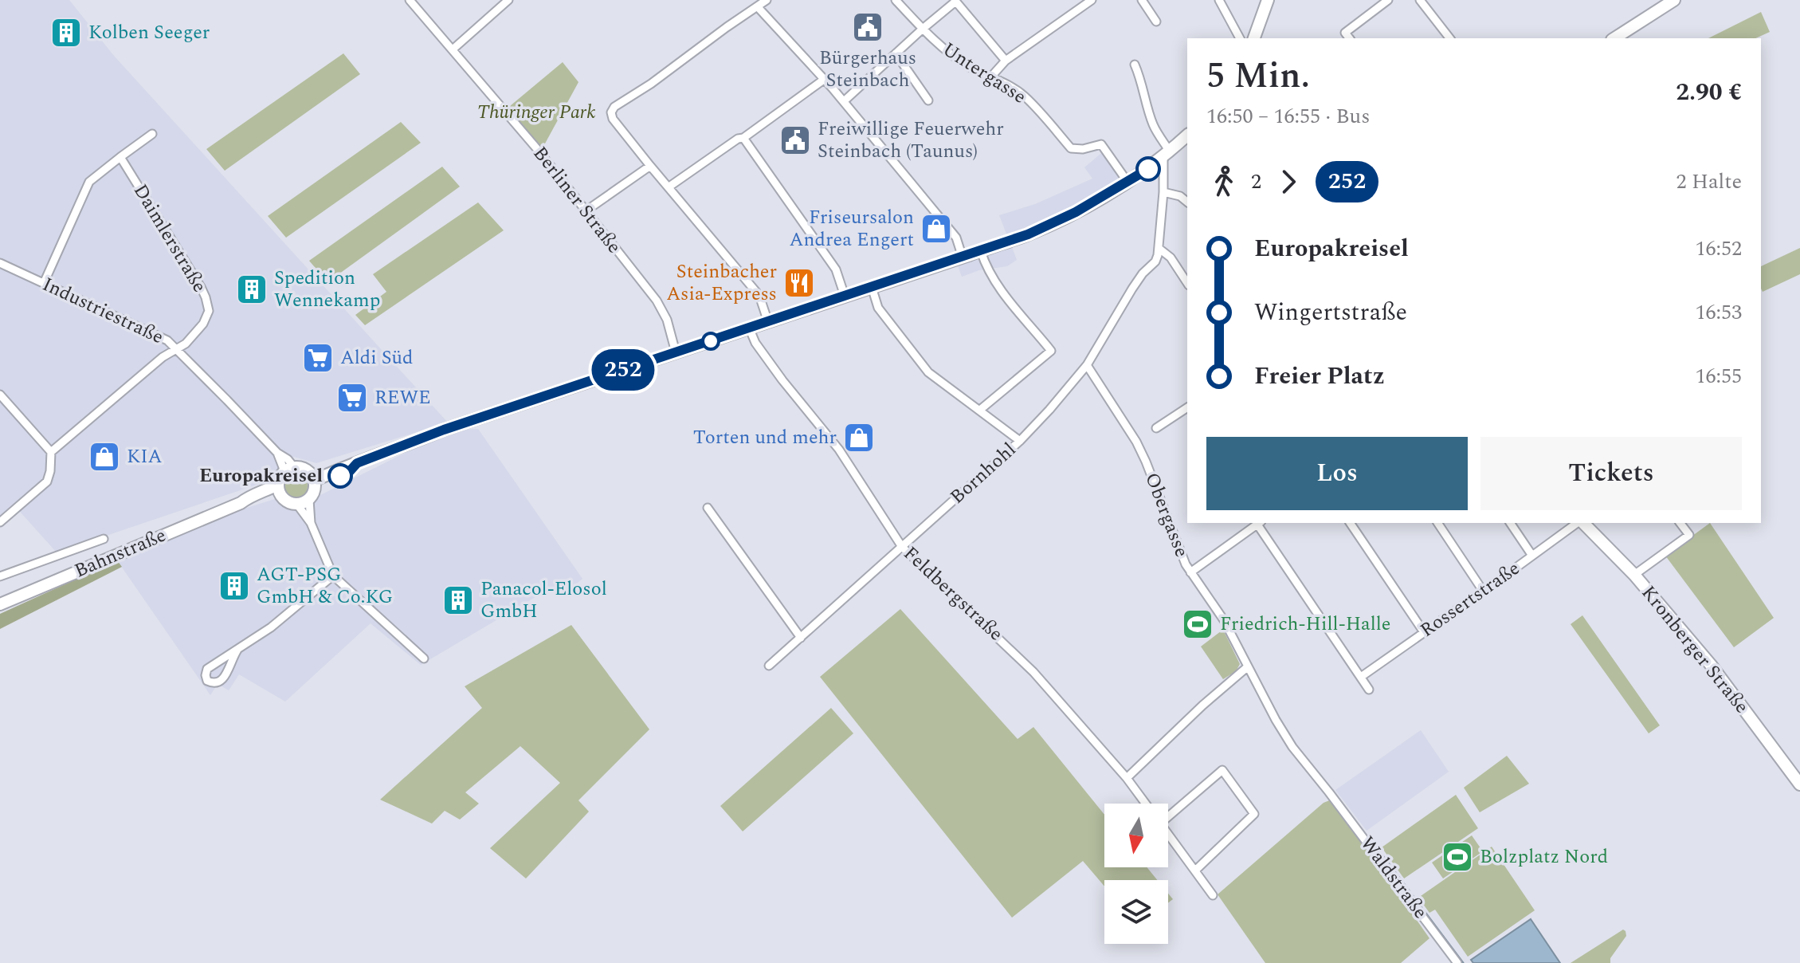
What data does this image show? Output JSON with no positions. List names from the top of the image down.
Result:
{
  "streets": {
    "main road": ["Bahnstraße", "Kronberger Straße"],
    "street": [
      "Untergasse",
      "Berliner Straße",
      "Daimlerstraße",
      "Industriestraße",
      "Bornhohl",
      "Obergasse",
      "Feldbergstraße",
      "Rossertstraße",
      "Waldstraße"
    ]
  },
  "crossings": [
    ["Daimlerstraße", "Industriestraße"],
    ["Industriestraße", "Bahnstraße"],
    ["Bornhohl", "Obergasse"],
    ["Bornhohl", "Feldbergstraße"],
    ["Obergasse", "Waldstraße"]
  ],
  "parks": ["Thüringer Park"],
  "places": {
    "public building": ["Bürgerhaus Steinbach", "Freiwillige Feuerwehr Steinbach (Taunus)"],
    "building": [
      "Kolben Seeger",
      "Spedition Wennekamp",
      "AGT-PSG GmbH & Co.KG",
      "Panacol-Elosol GmbH"
    ],
    "shop": ["Friseursalon Andrea Engert", "Torten und mehr", "KIA"],
    "restaurant": ["Steinbacher Asia-Express"],
    "supermarket": ["Aldi Süd", "REWE"],
    "other": ["Europakreisel"],
    "sports": ["Friedrich-Hill-Halle", "Bolzplatz Nord"]
  },
  "lines": ["bus line 252"],
  "north": "bottom",
  "page": {
    "on_map": "252",
    "heading": ["5 Min.", "16:50 – 16:55 · Bus", "2.90 €"],
    "legs": ["2", "252", "2 Halte"],
    "list": [
      {
        "name": "Europakreisel",
        "value": "16:52"
      },
      {
        "name": "Wingertstraße",
        "value": "16:53"
      },
      {
        "name": "Freier Platz",
        "value": "16:55"
      }
    ],
    "buttons": ["Los", "Tickets"]
  }
}
